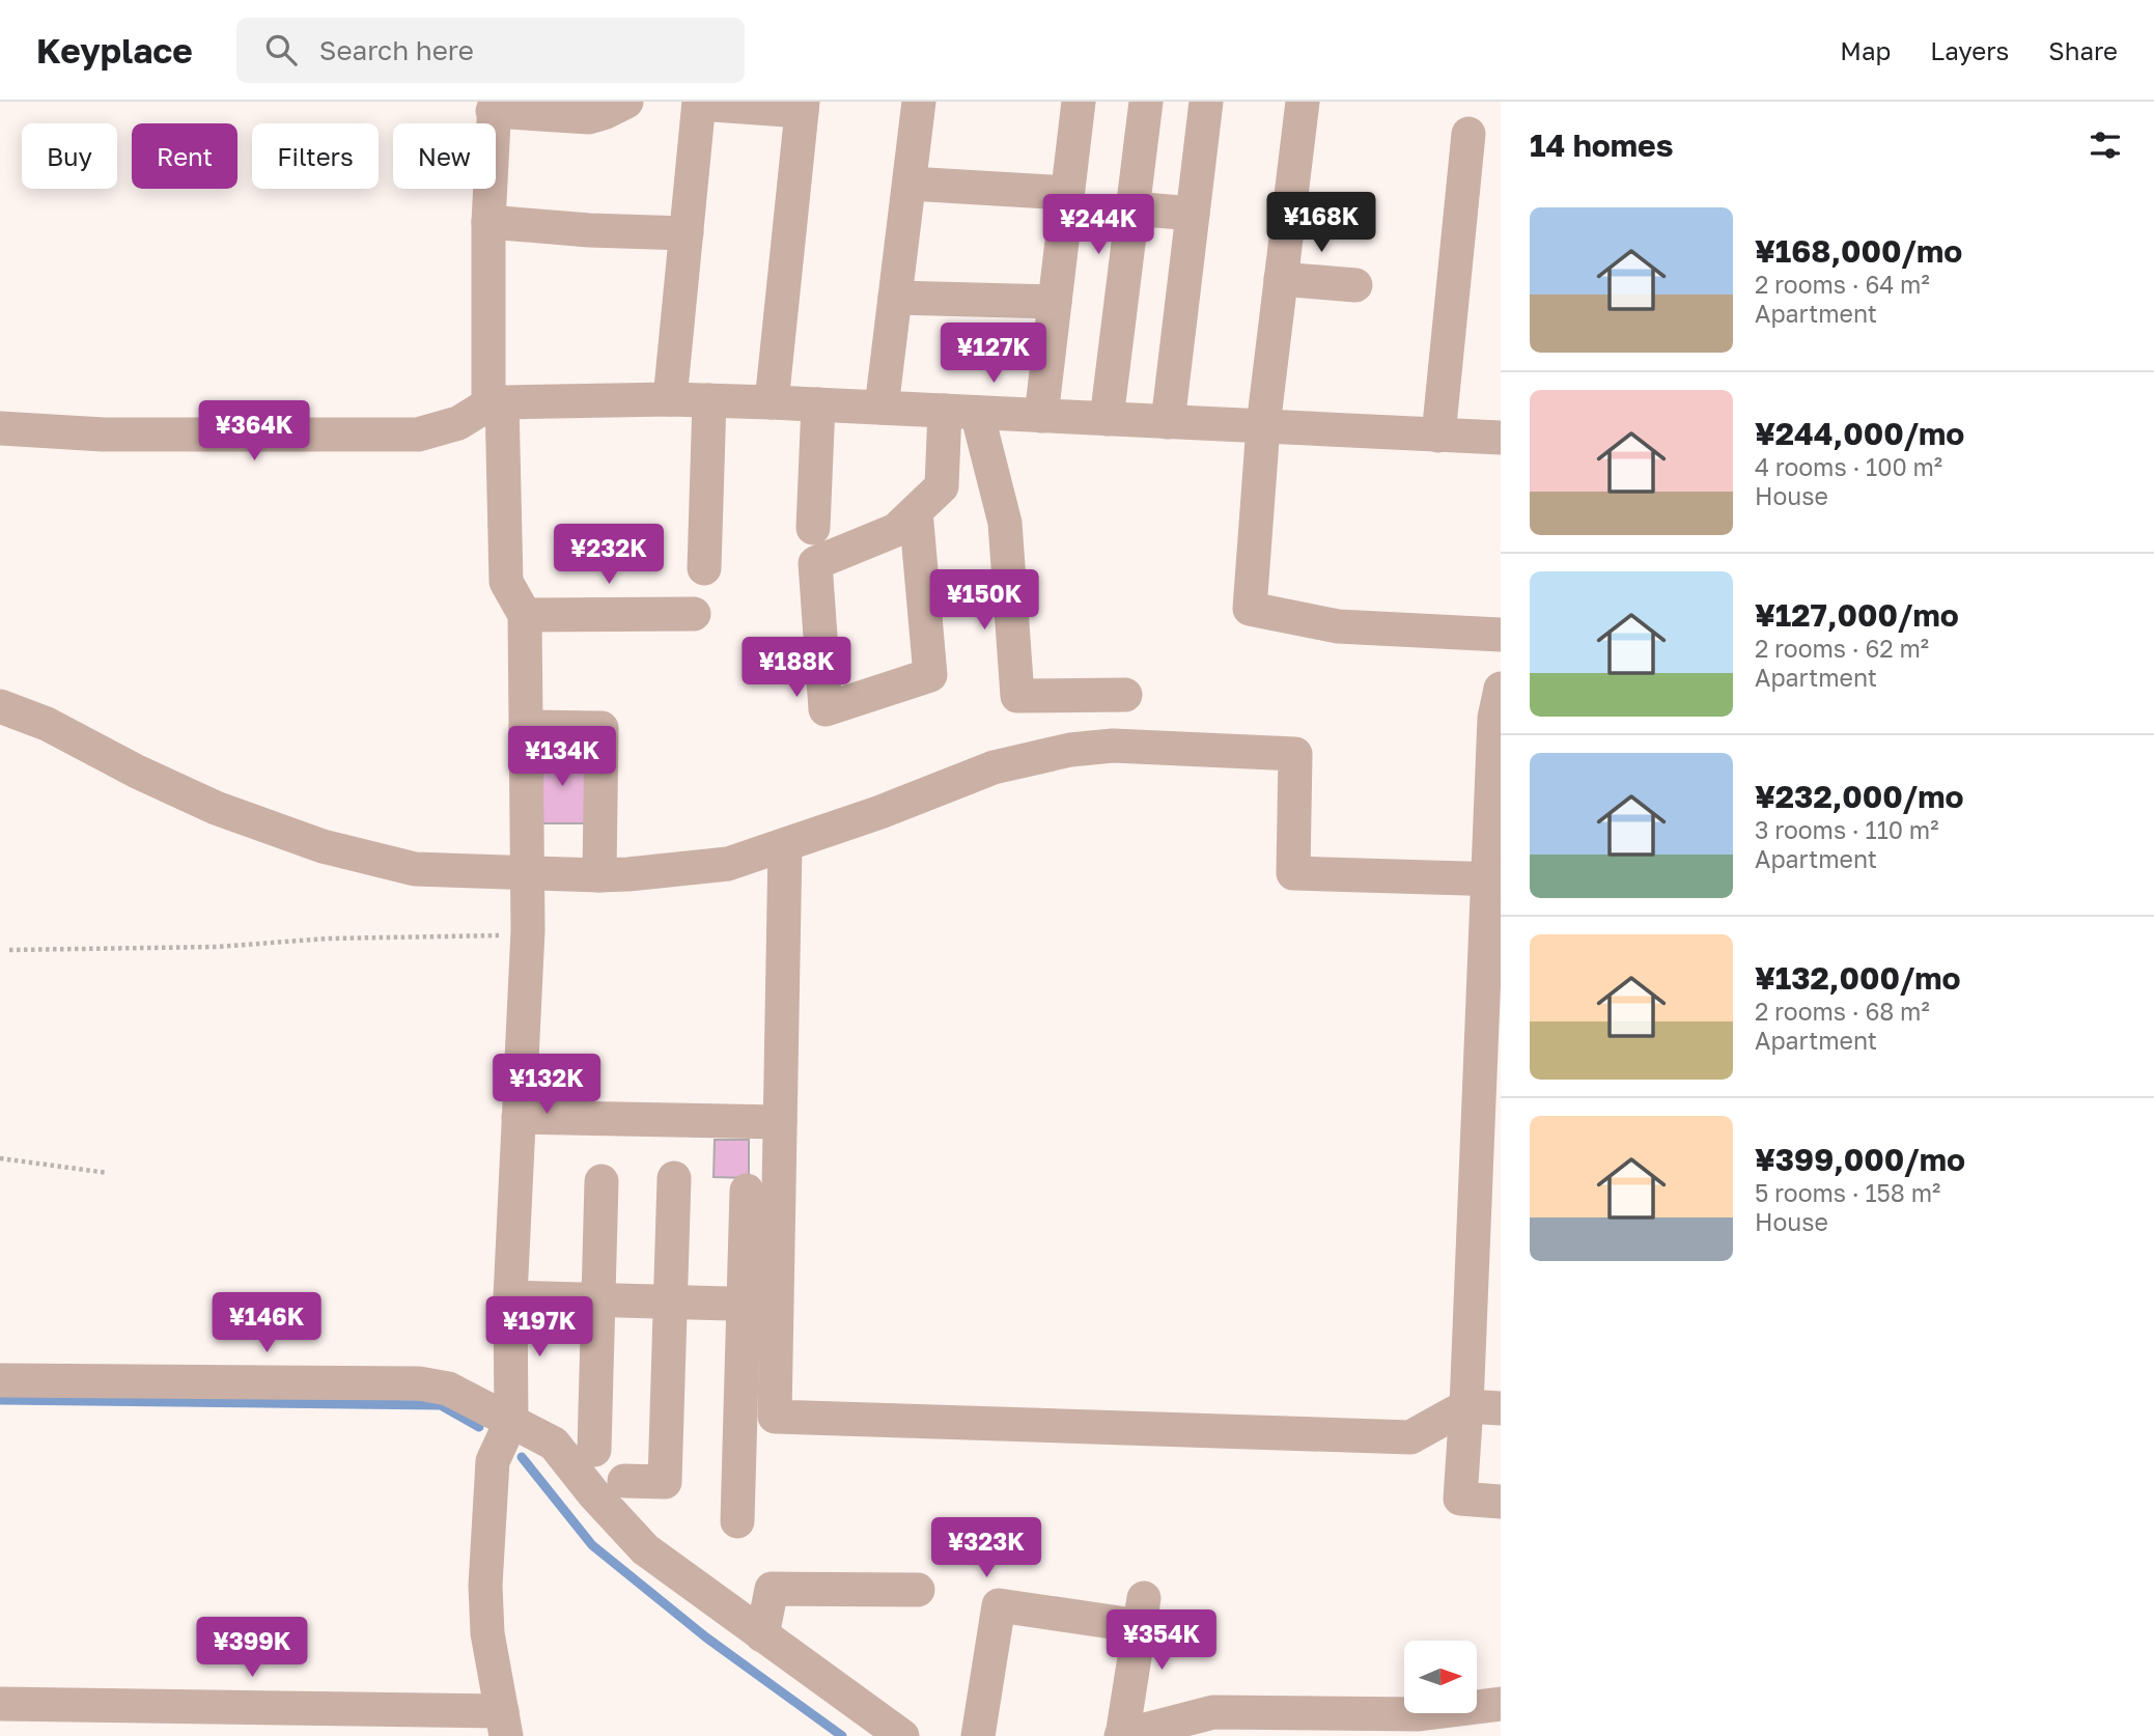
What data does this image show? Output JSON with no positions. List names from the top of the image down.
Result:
{
  "north": "right",
  "page": {
    "header": "Keyplace",
    "search": "Search here",
    "nav": ["Map", "Layers", "Share"],
    "heading": "14 homes",
    "chip": [
      "Buy",
      "Rent",
      "Filters",
      "New"
    ],
    "list": [
      {
        "name": "¥168,000/mo",
        "note": "2 rooms · 64 m² · Apartment"
      },
      {
        "name": "¥244,000/mo",
        "note": "4 rooms · 100 m² · House"
      },
      {
        "name": "¥127,000/mo",
        "note": "2 rooms · 62 m² · Apartment"
      },
      {
        "name": "¥232,000/mo",
        "note": "3 rooms · 110 m² · Apartment"
      },
      {
        "name": "¥132,000/mo",
        "note": "2 rooms · 68 m² · Apartment"
      },
      {
        "name": "¥399,000/mo",
        "note": "5 rooms · 158 m² · House"
      }
    ],
    "price": [
      "¥168K",
      "¥244K",
      "¥127K",
      "¥364K",
      "¥232K",
      "¥150K",
      "¥188K",
      "¥134K",
      "¥132K",
      "¥146K",
      "¥197K",
      "¥323K",
      "¥354K",
      "¥399K"
    ]
  }
}
